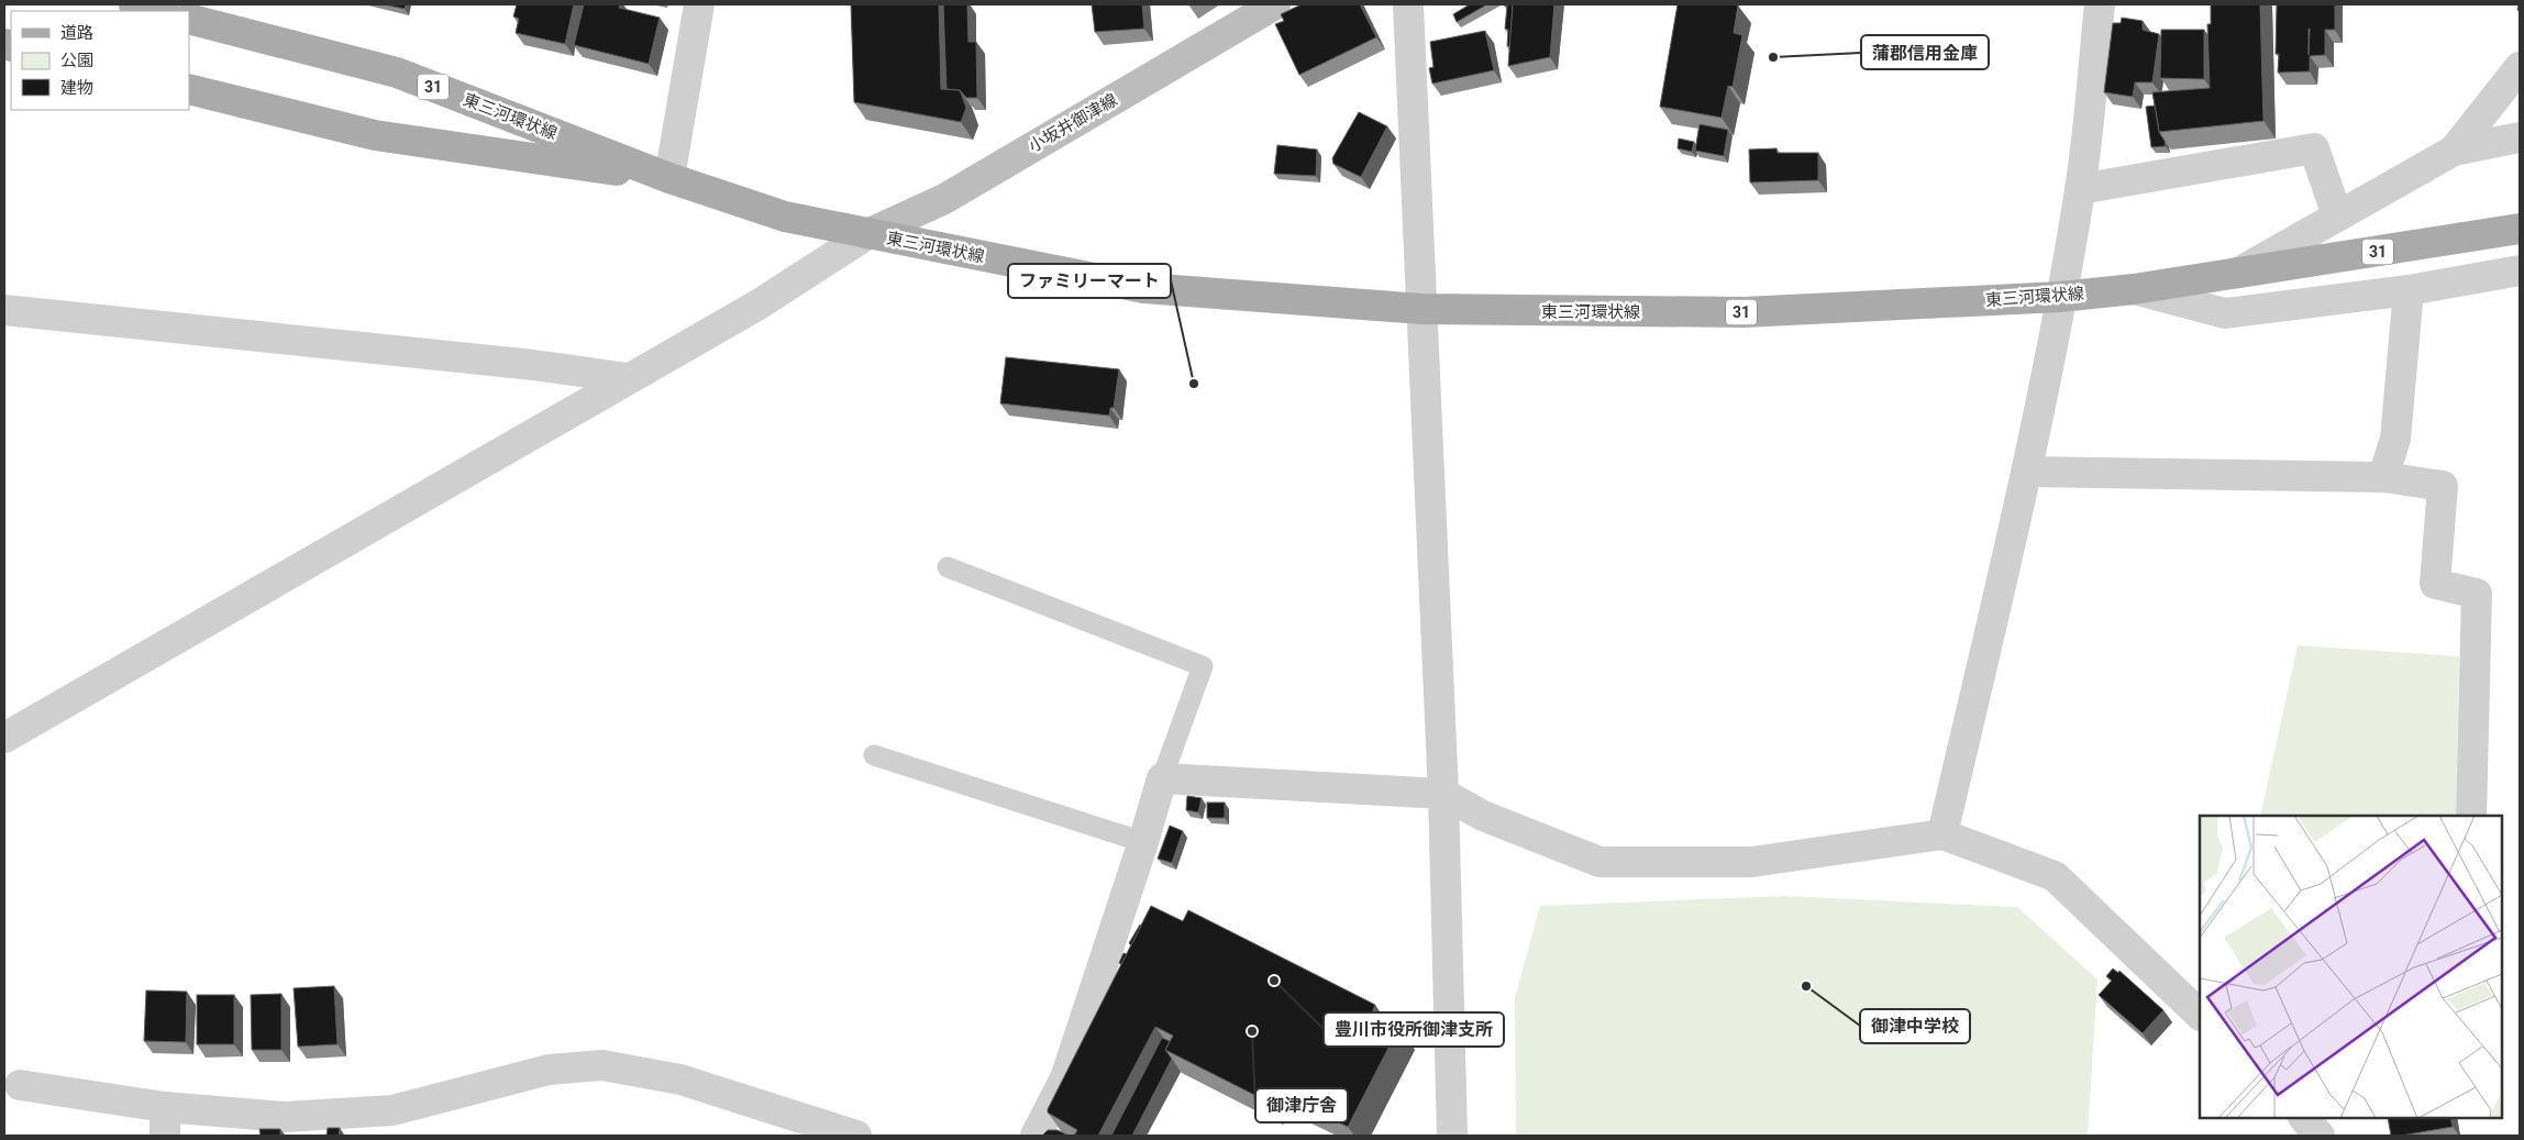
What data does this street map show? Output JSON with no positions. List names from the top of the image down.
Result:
{
  "streets": {
    "main road": ["31", "東三河環状線", "小坂井御津線"]
  },
  "crossings": [
    ["東三河環状線", "小坂井御津線"]
  ],
  "places": [
    "蒲郡信用金庫",
    "ファミリーマート",
    "豊川市役所御津支所",
    "御津中学校",
    "御津庁舎"
  ],
  "legend": ["道路", "公園", "建物"]
}
